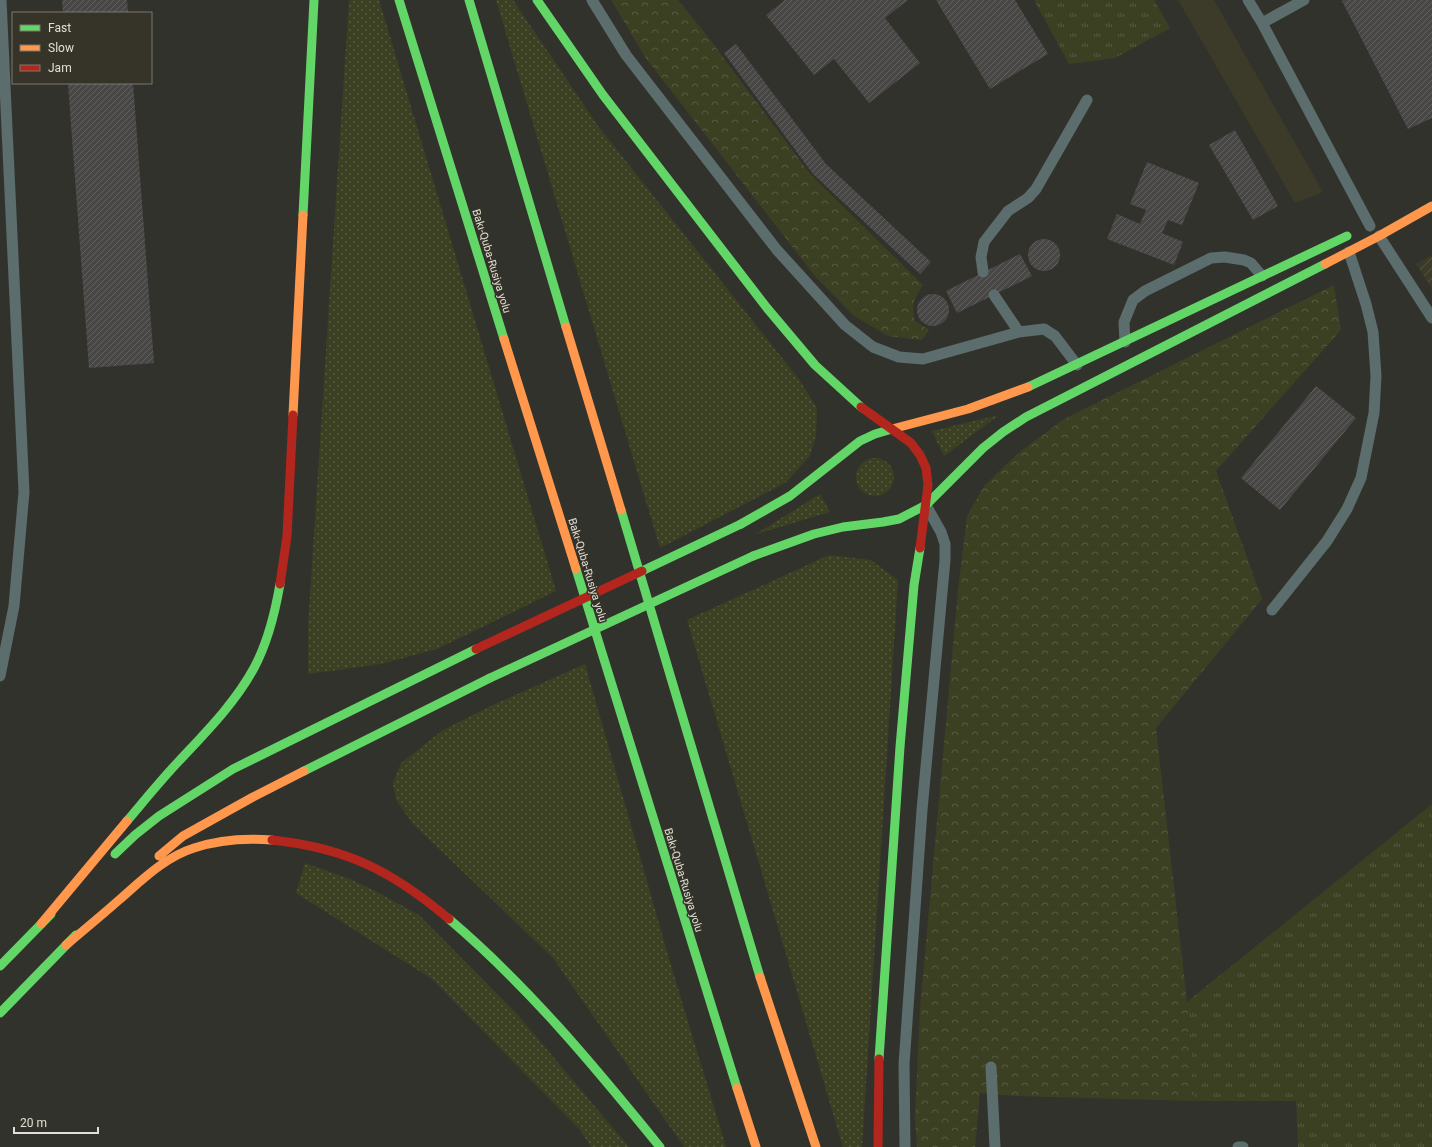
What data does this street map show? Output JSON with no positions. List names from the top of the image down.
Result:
{
  "streets": {
    "main road": ["Bakı-Quba-Rusiya yolu"]
  },
  "legend": ["Fast", "Slow", "Jam"],
  "scale_bar": "20 m"
}
